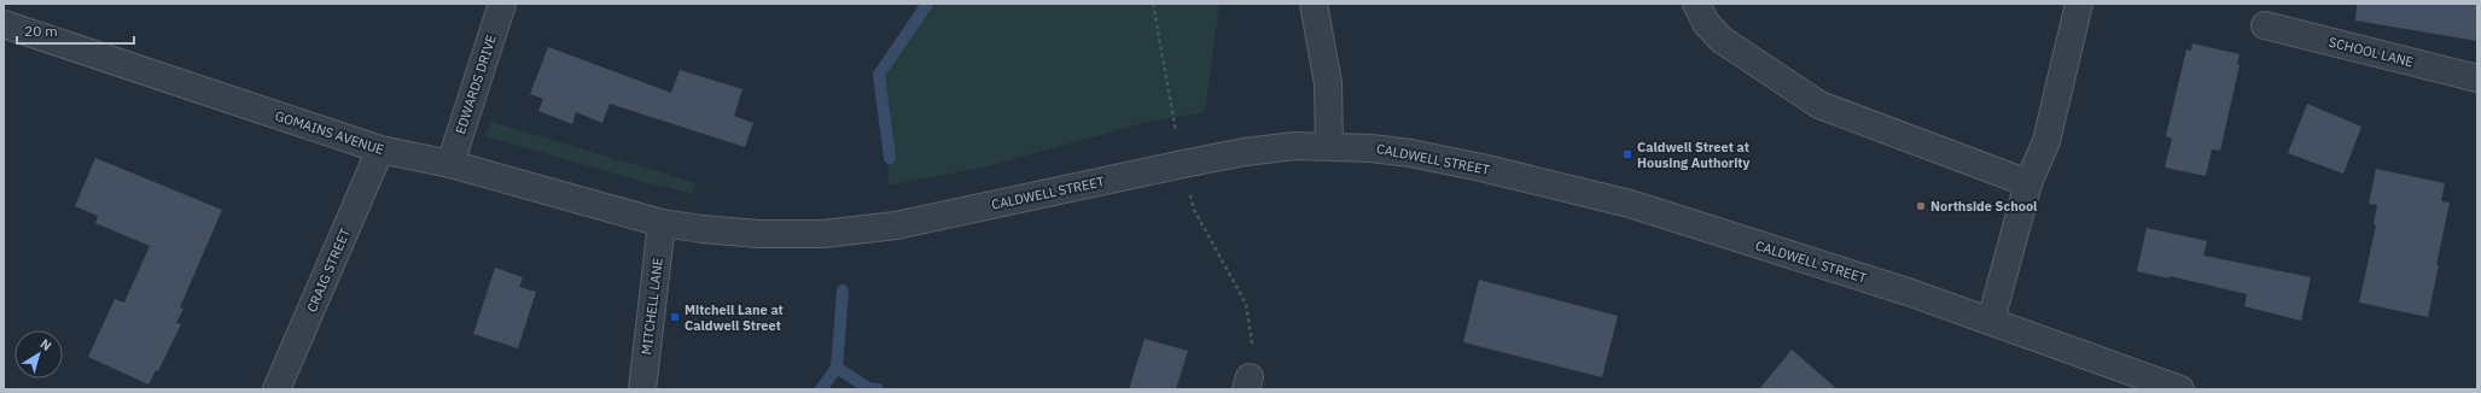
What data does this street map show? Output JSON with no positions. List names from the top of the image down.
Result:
{
  "streets": {
    "street": [
      "SCHOOL LANE",
      "EDWARDS DRIVE",
      "GOMAINS AVENUE",
      "CALDWELL STREET",
      "CRAIG STREET",
      "MITCHELL LANE"
    ]
  },
  "crossings": [
    ["EDWARDS DRIVE", "GOMAINS AVENUE"],
    ["GOMAINS AVENUE", "CALDWELL STREET"],
    ["GOMAINS AVENUE", "CRAIG STREET"],
    ["GOMAINS AVENUE", "MITCHELL LANE"],
    ["CALDWELL STREET", "MITCHELL LANE"]
  ],
  "places": {
    "transit": ["Caldwell Street at Housing Authority", "Mitchell Lane at Caldwell Street"],
    "other": ["Northside School"]
  },
  "scale_bar": "20 m",
  "north": "top right"
}
